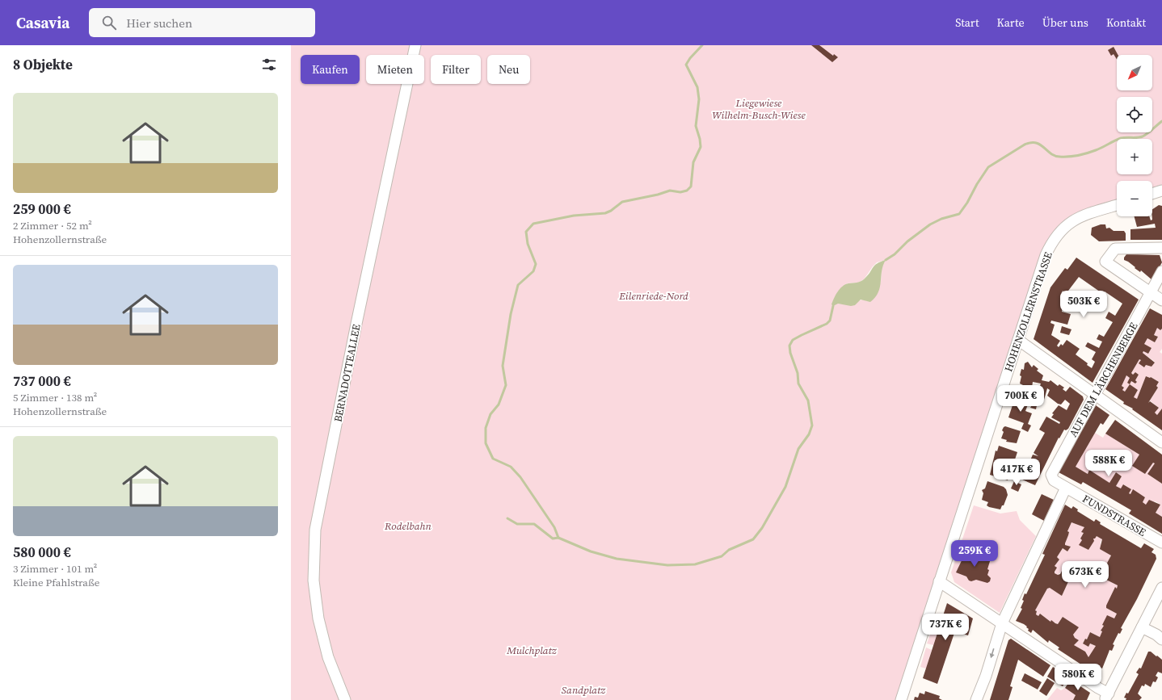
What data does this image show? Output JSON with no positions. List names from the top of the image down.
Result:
{
  "streets": {
    "street": [
      "HOHENZOLLERNSTRASSE",
      "BERNADOTTEALLEE",
      "AUF DEM LÄRCHENBERGE",
      "FUNDSTRASSE"
    ]
  },
  "crossings": [
    ["AUF DEM LÄRCHENBERGE", "FUNDSTRASSE"]
  ],
  "parks": [
    "Liegewiese Wilhelm-Busch-Wiese",
    "Eilenriede-Nord",
    "Rodelbahn",
    "Mulchplatz",
    "Sandplatz"
  ],
  "north": "bottom left",
  "page": {
    "header": "Casavia",
    "search": "Hier suchen",
    "nav": [
      "Start",
      "Karte",
      "Über uns",
      "Kontakt"
    ],
    "heading": "8 Objekte",
    "map_buttons": ["+", "−"],
    "chip": [
      "Kaufen",
      "Mieten",
      "Filter",
      "Neu"
    ],
    "list": [
      {
        "name": "259 000 €",
        "note": "2 Zimmer · 52 m² · Hohenzollernstraße"
      },
      {
        "name": "737 000 €",
        "note": "5 Zimmer · 138 m² · Hohenzollernstraße"
      },
      {
        "name": "580 000 €",
        "note": "3 Zimmer · 101 m² · Kleine Pfahlstraße"
      }
    ],
    "price": [
      "503K €",
      "700K €",
      "588K €",
      "417K €",
      "259K €",
      "673K €",
      "737K €",
      "580K €"
    ]
  }
}
